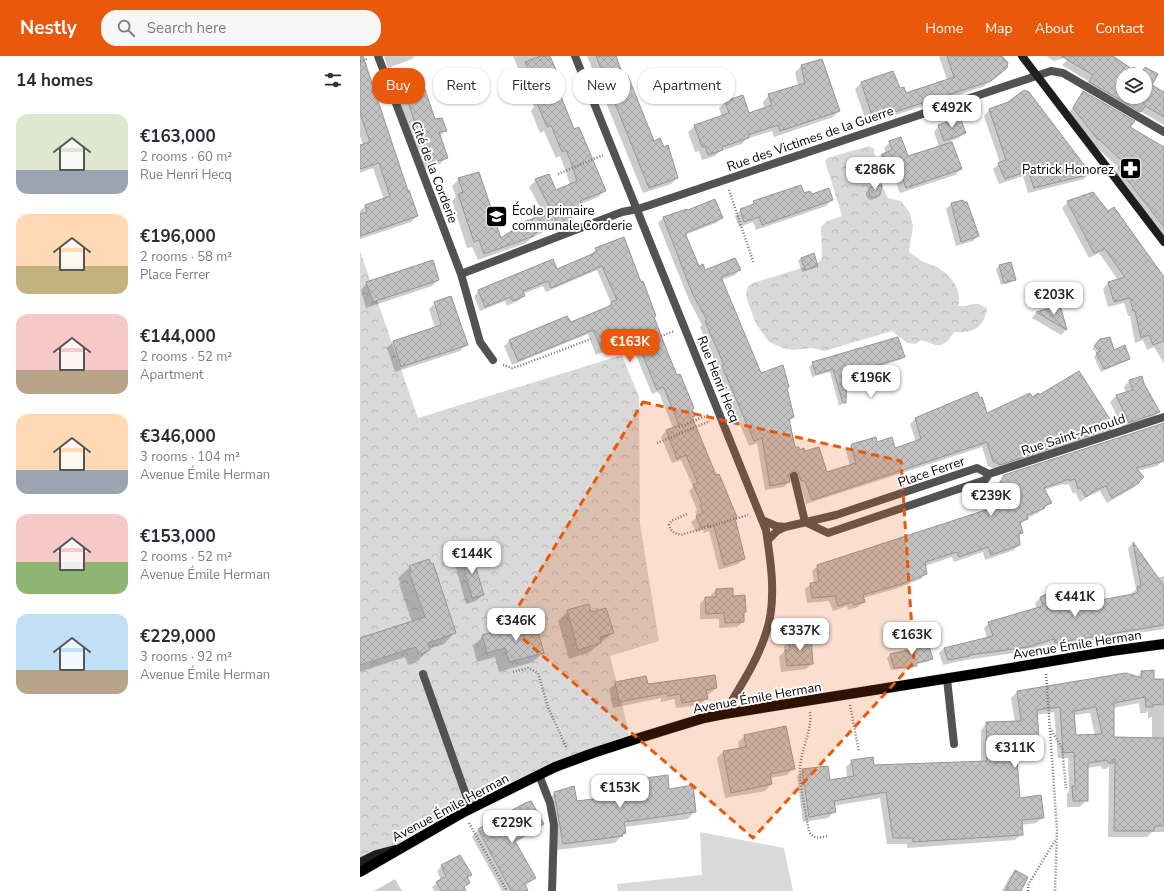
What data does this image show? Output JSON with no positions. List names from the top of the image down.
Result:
{
  "streets": {
    "main road": ["Avenue Émile Herman"],
    "street": [
      "Rue des Victimes de la Guerre",
      "Cité de la Corderie",
      "Rue Henri Hecq",
      "Rue Saint-Arnould",
      "Place Ferrer"
    ]
  },
  "crossings": [
    ["Rue des Victimes de la Guerre", "Rue Henri Hecq"],
    ["Rue Henri Hecq", "Avenue Émile Herman"],
    ["Rue Saint-Arnould", "Place Ferrer"]
  ],
  "places": {
    "pharmacy": ["Patrick Honorez"],
    "school or university": ["École primaire communale Corderie"]
  },
  "page": {
    "header": "Nestly",
    "search": "Search here",
    "nav": [
      "Home",
      "Map",
      "About",
      "Contact"
    ],
    "heading": "14 homes",
    "chip": [
      "Buy",
      "Rent",
      "Filters",
      "New",
      "Apartment"
    ],
    "price": [
      "€492K",
      "€286K",
      "€203K",
      "€163K",
      "€196K",
      "€239K",
      "€144K",
      "€441K",
      "€346K",
      "€337K",
      "€163K",
      "€311K",
      "€153K",
      "€229K"
    ],
    "list": [
      {
        "name": "€163,000",
        "note": "2 rooms · 60 m² · Rue Henri Hecq"
      },
      {
        "name": "€196,000",
        "note": "2 rooms · 58 m² · Place Ferrer"
      },
      {
        "name": "€144,000",
        "note": "2 rooms · 52 m² · Apartment"
      },
      {
        "name": "€346,000",
        "note": "3 rooms · 104 m² · Avenue Émile Herman"
      },
      {
        "name": "€153,000",
        "note": "2 rooms · 52 m² · Avenue Émile Herman"
      },
      {
        "name": "€229,000",
        "note": "3 rooms · 92 m² · Avenue Émile Herman"
      }
    ]
  }
}
